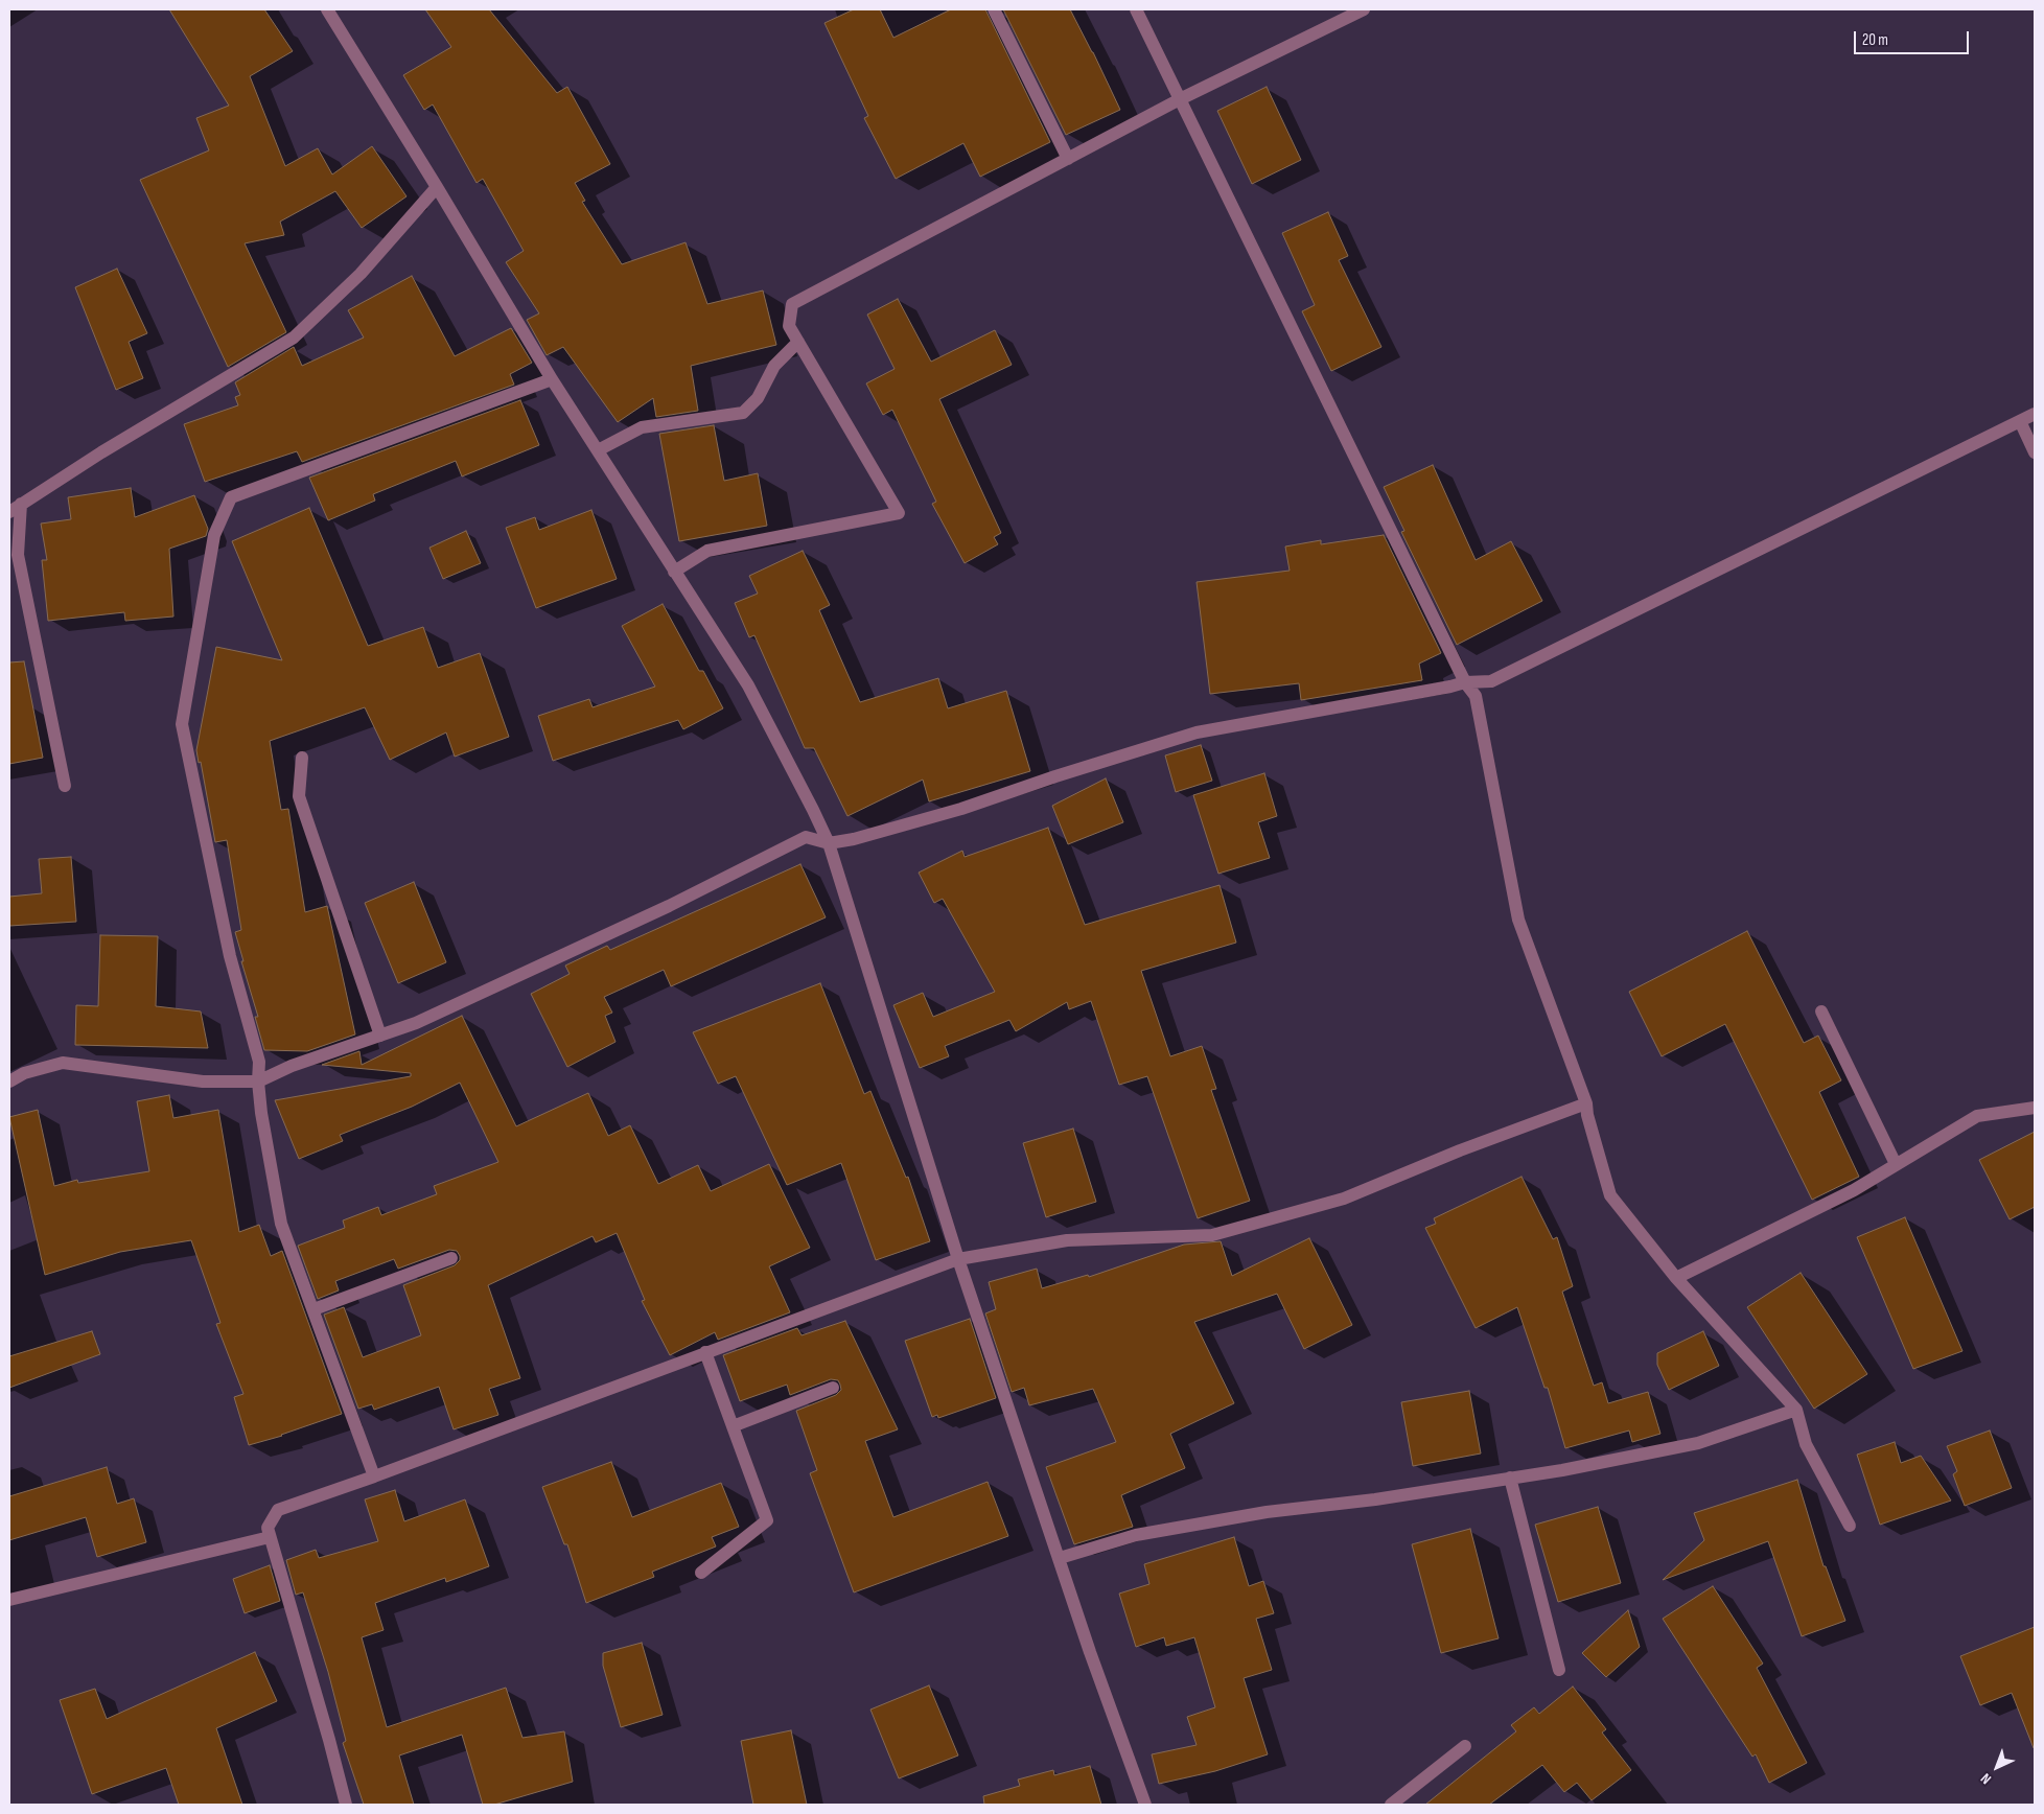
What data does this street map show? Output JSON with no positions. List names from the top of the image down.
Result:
{
  "scale_bar": "20 m",
  "north": "bottom left"
}
